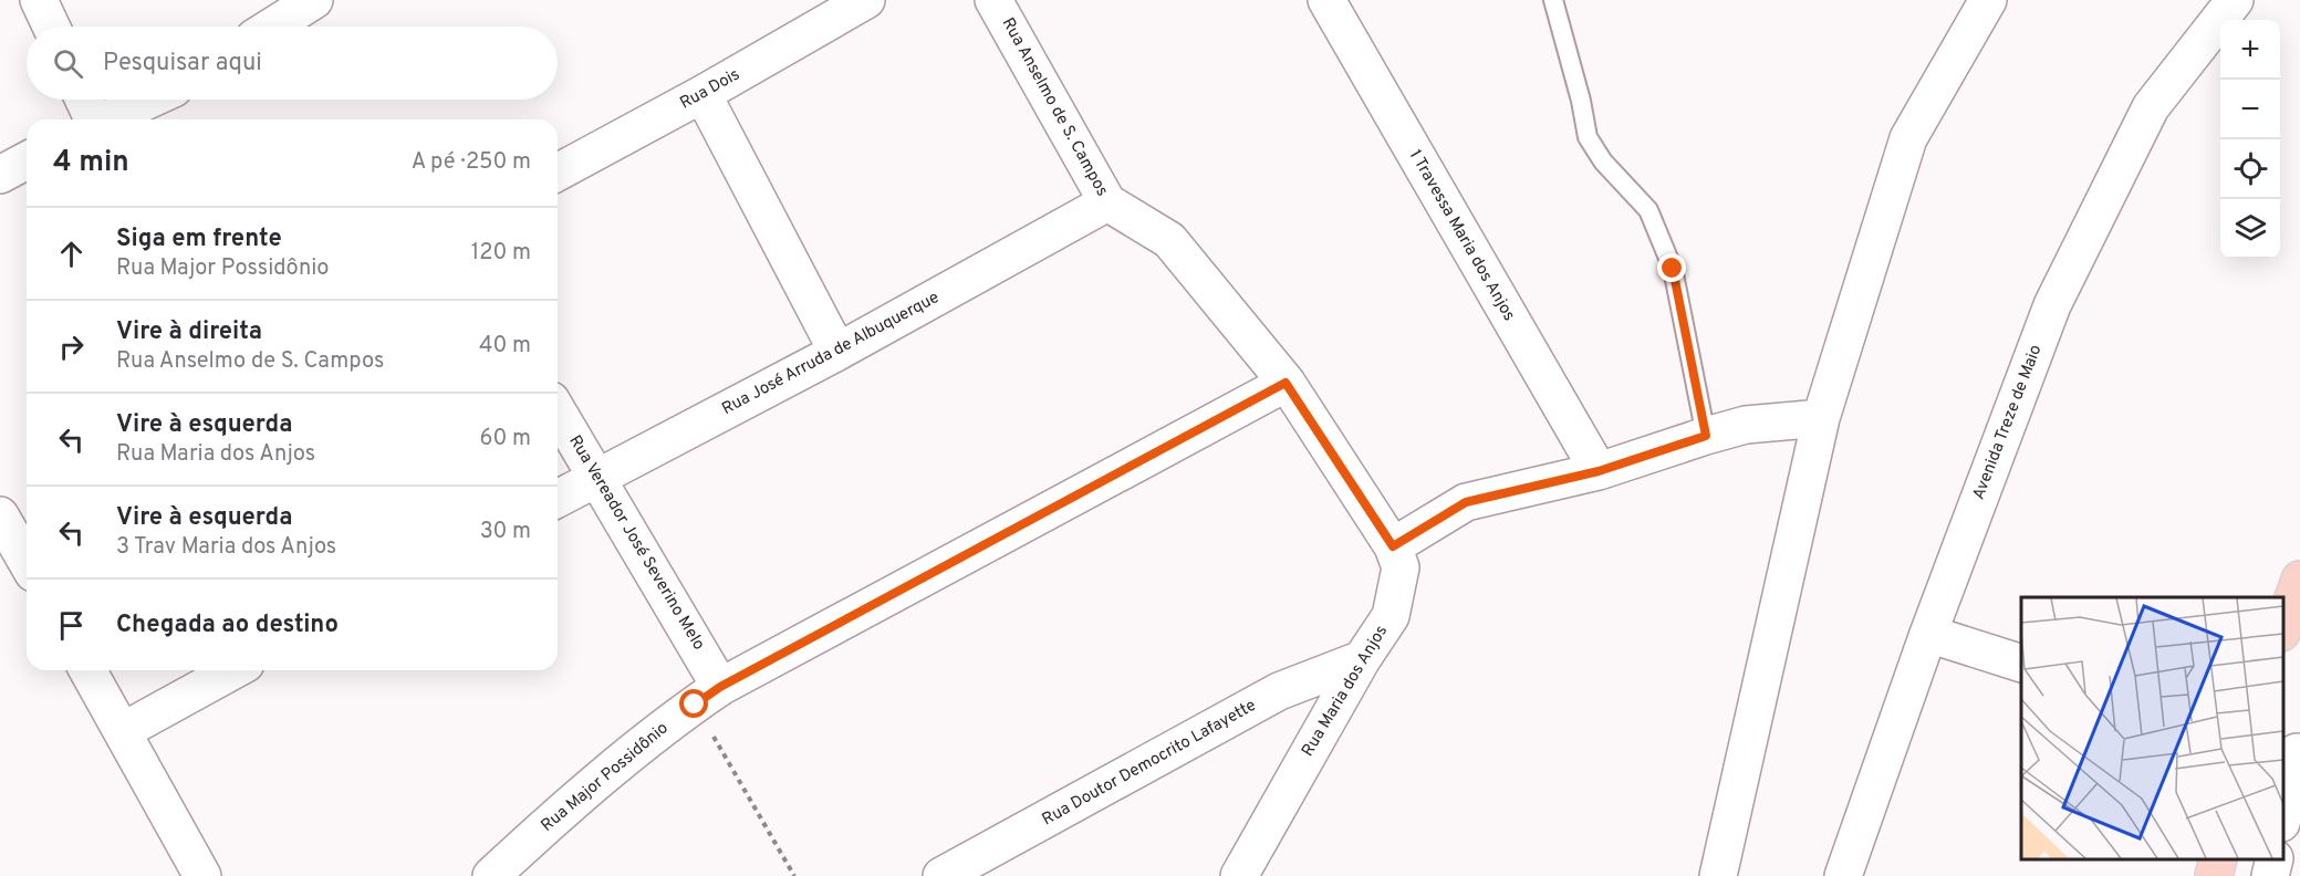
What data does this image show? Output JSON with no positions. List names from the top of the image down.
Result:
{
  "streets": {
    "street": [
      "Rua Dois",
      "Rua Anselmo de S. Campos",
      "1 Travessa Maria dos Anjos",
      "Rua José Arruda de Albuquerque",
      "Avenida Treze de Maio",
      "Rua Vereador José Severino Melo",
      "Rua Maria dos Anjos",
      "Rua Doutor Democrito Lafayette",
      "Rua Major Possidônio"
    ]
  },
  "crossings": [
    ["Rua Anselmo de S. Campos", "Rua José Arruda de Albuquerque"],
    ["Rua Anselmo de S. Campos", "Rua Maria dos Anjos"],
    ["Rua Anselmo de S. Campos", "Rua Major Possidônio"],
    ["Rua José Arruda de Albuquerque", "Rua Vereador José Severino Melo"],
    ["Rua Vereador José Severino Melo", "Rua Major Possidônio"],
    ["Rua Maria dos Anjos", "Rua Doutor Democrito Lafayette"]
  ],
  "page": {
    "map_buttons": ["+", "−"],
    "search": "Pesquisar aqui",
    "heading": ["4 min", "A pé · 250 m"],
    "list": [
      ["Siga em frente", "Rua Major Possidônio", "120 m"],
      ["Vire à direita", "Rua Anselmo de S. Campos", "40 m"],
      ["Vire à esquerda", "Rua Maria dos Anjos", "60 m"],
      ["Vire à esquerda", "3 Trav Maria dos Anjos", "30 m"],
      "Chegada ao destino"
    ]
  }
}
